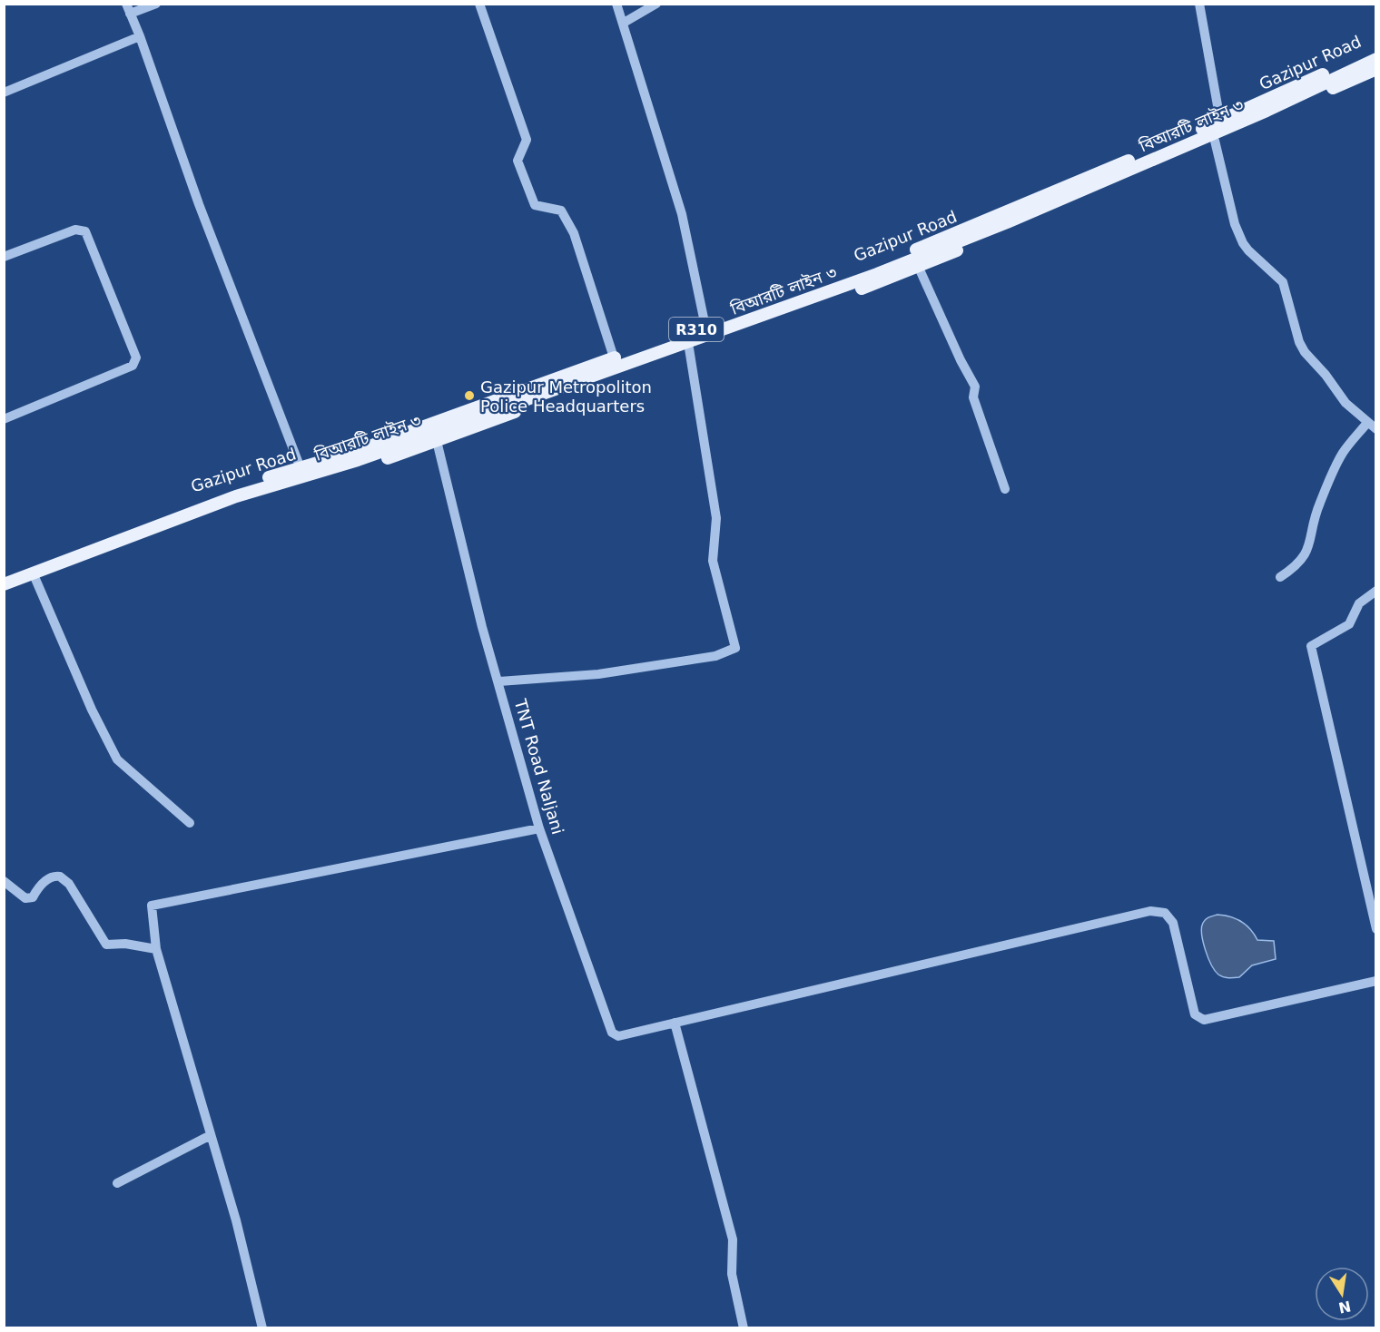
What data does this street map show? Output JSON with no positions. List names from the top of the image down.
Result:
{
  "streets": {
    "main road": ["Gazipur Road", "বিআরটি লাইন ৩", "R310"],
    "street": ["TNT Road Naljani"]
  },
  "crossings": [
    ["Gazipur Road", "TNT Road Naljani"]
  ],
  "places": ["Gazipur Metropoliton Police Headquarters"],
  "north": "bottom"
}
